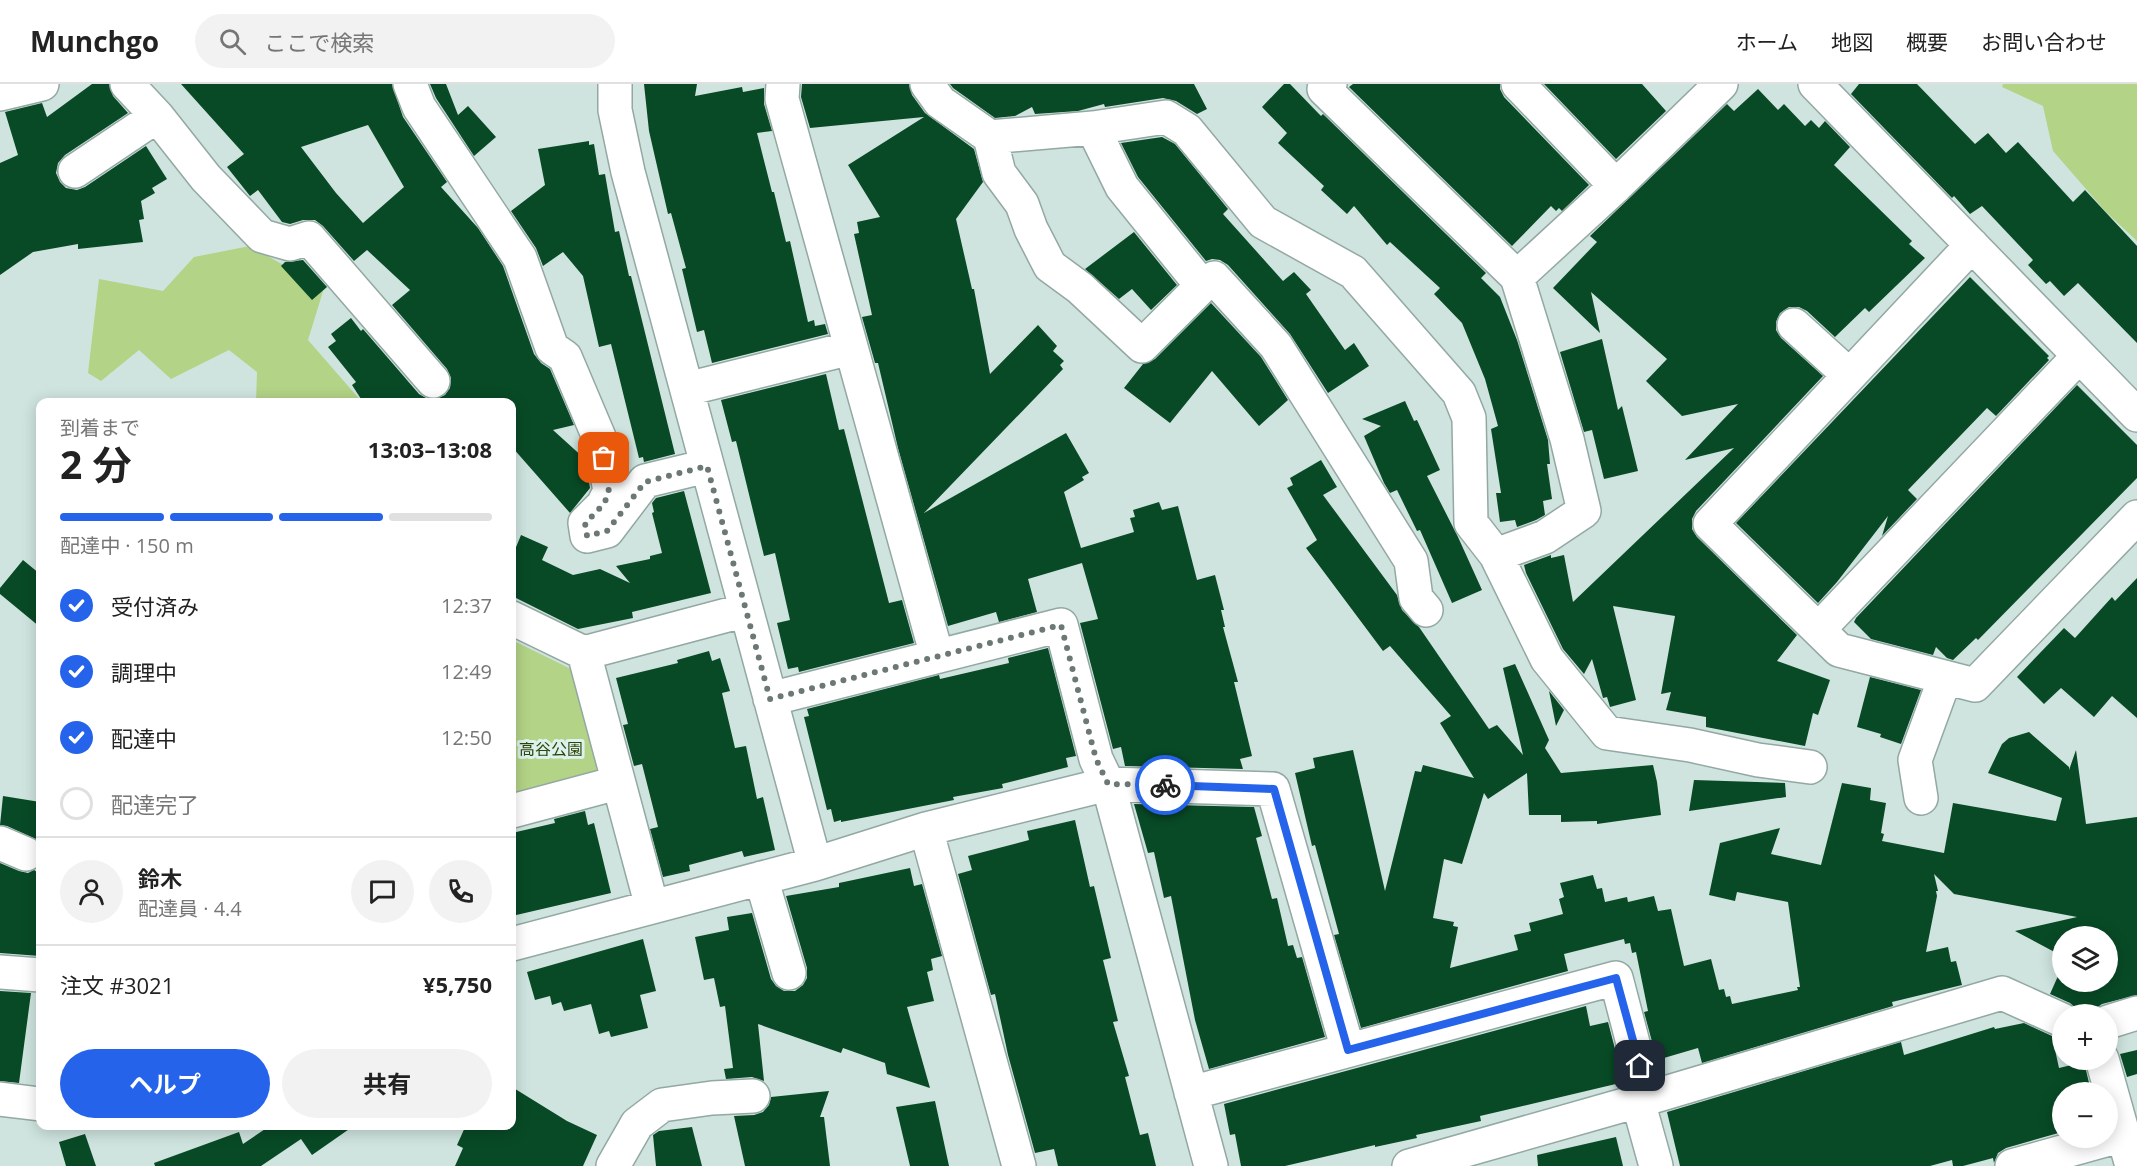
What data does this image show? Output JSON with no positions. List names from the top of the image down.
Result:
{
  "parks": ["高谷公園"],
  "page": {
    "header": "Munchgo",
    "search": "ここで検索",
    "nav": [
      "ホーム",
      "地図",
      "概要",
      "お問い合わせ"
    ],
    "heading": ["2 分", "到着まで", "13:03–13:08"],
    "panel": [
      "鈴木",
      "配達員 · 4.4",
      "注文 #3021",
      "¥5,750"
    ],
    "bar": "配達中 · 150 m",
    "list": [
      ["受付済み", "12:37"],
      ["調理中", "12:49"],
      ["配達中", "12:50"],
      "配達完了"
    ],
    "map_buttons": ["+", "−"],
    "buttons": ["ヘルプ", "共有"]
  }
}
